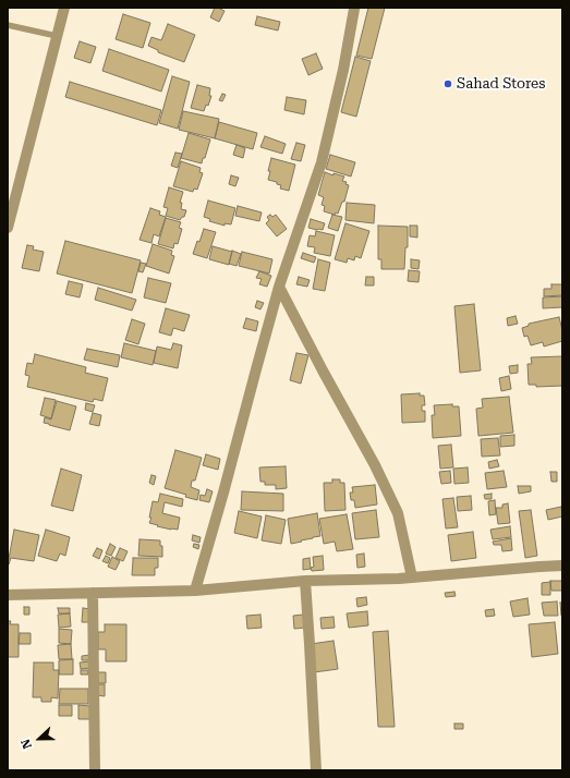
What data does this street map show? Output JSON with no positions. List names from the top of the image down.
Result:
{
  "places": ["Sahad Stores"],
  "north": "left"
}
